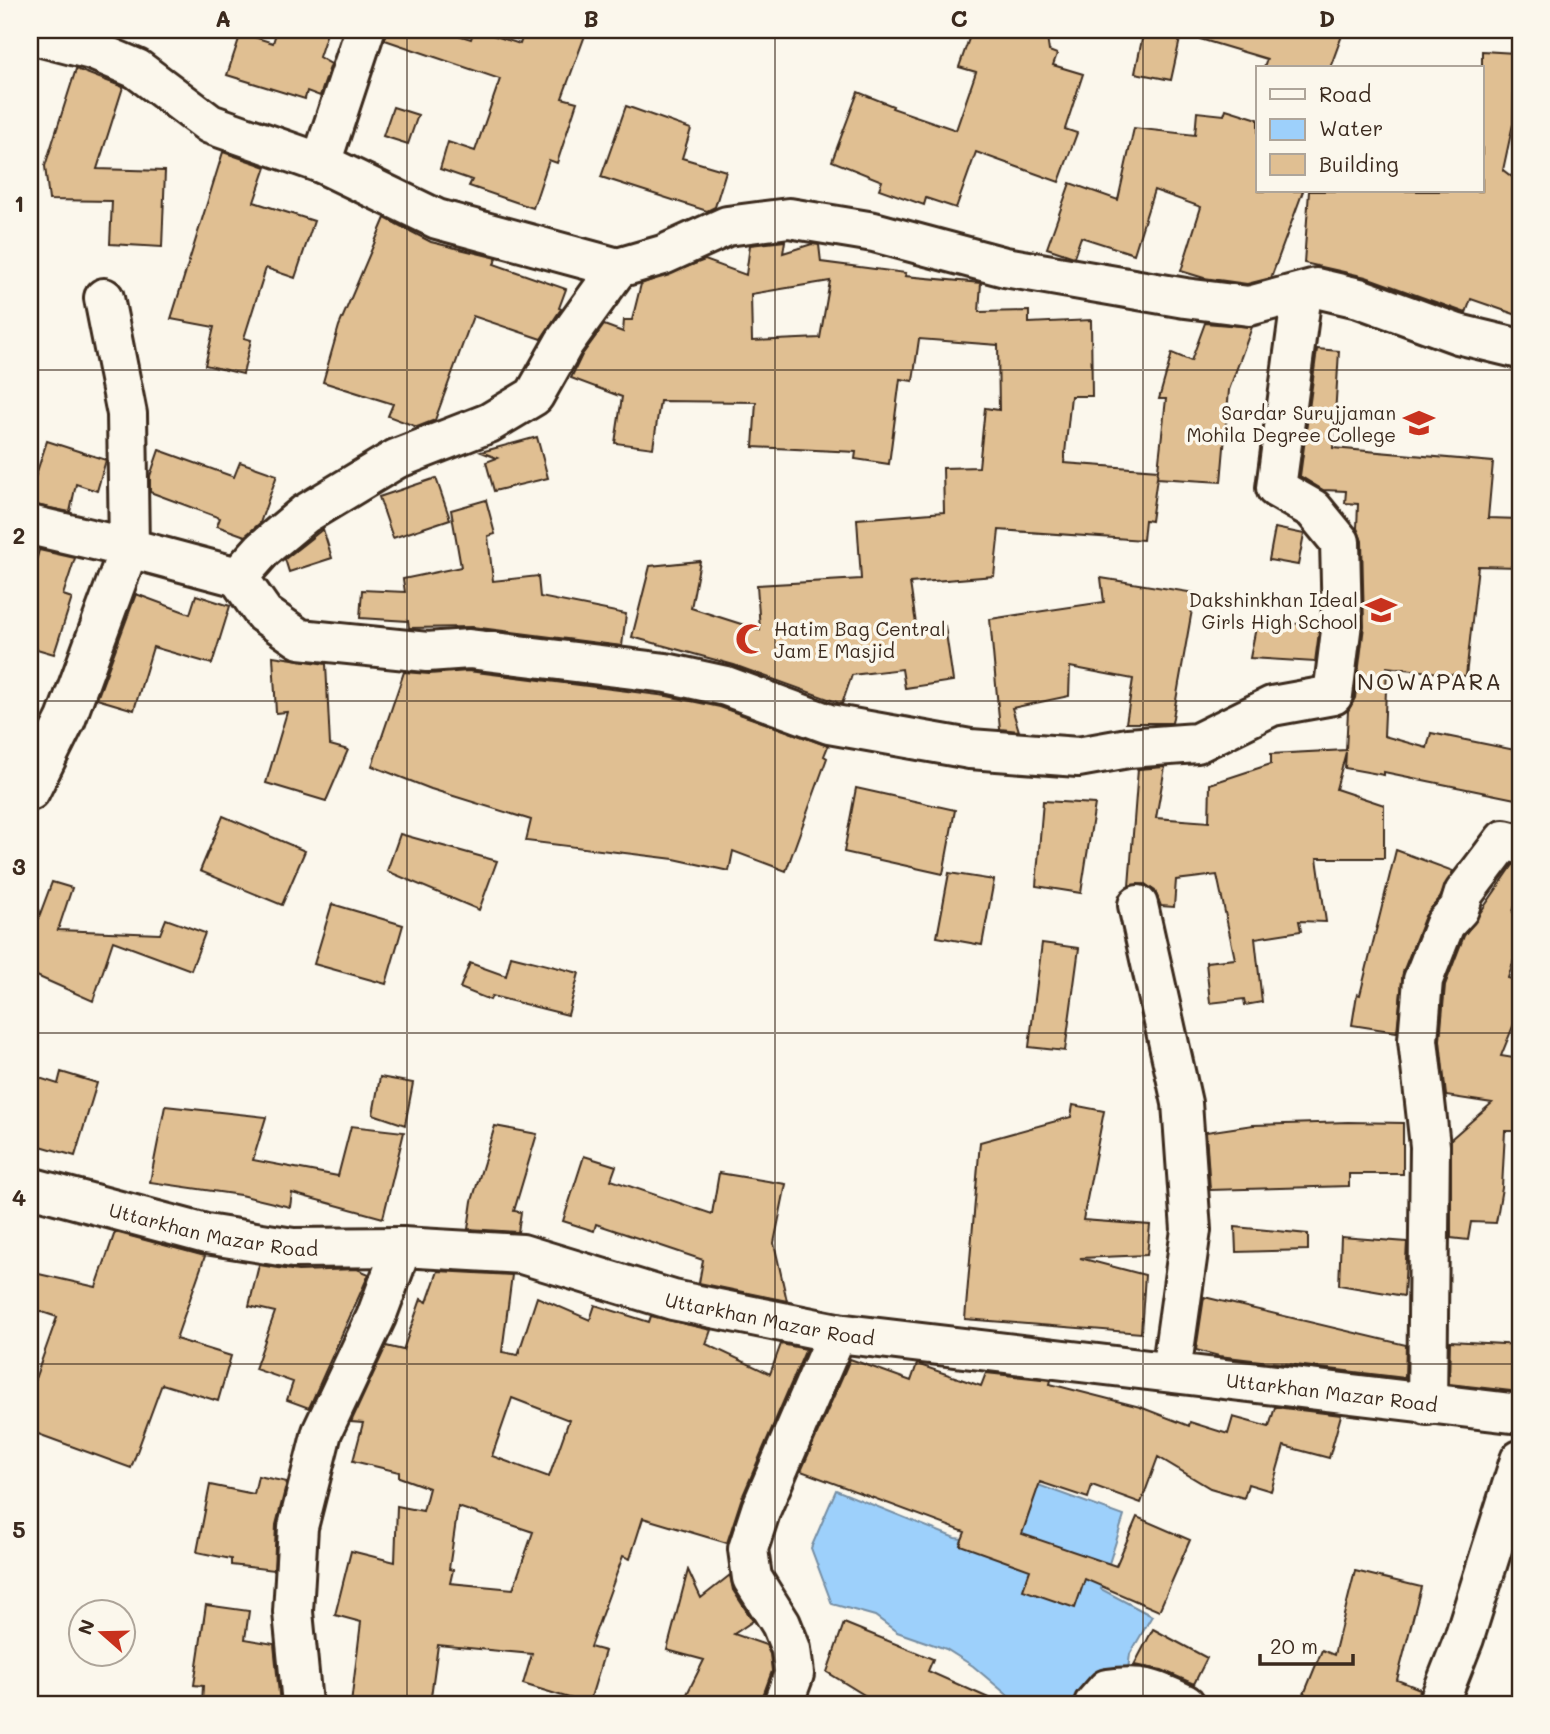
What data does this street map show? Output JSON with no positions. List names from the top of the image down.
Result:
{
  "streets": {
    "street": ["Uttarkhan Mazar Road"]
  },
  "districts": ["NOWAPARA"],
  "places": {
    "school or university": ["Sardar Surujjaman Mohila Degree College", "Dakshinkhan Ideal Girls High School"],
    "mosque": ["Hatim Bag Central Jam E Masjid"]
  },
  "legend": ["Road", "Water", "Building"],
  "scale_bar": "20 m",
  "north": "left",
  "grid": {
    "columns": [
      "A",
      "B",
      "C",
      "D"
    ],
    "rows": [
      "1",
      "2",
      "3",
      "4",
      "5"
    ]
  }
}
